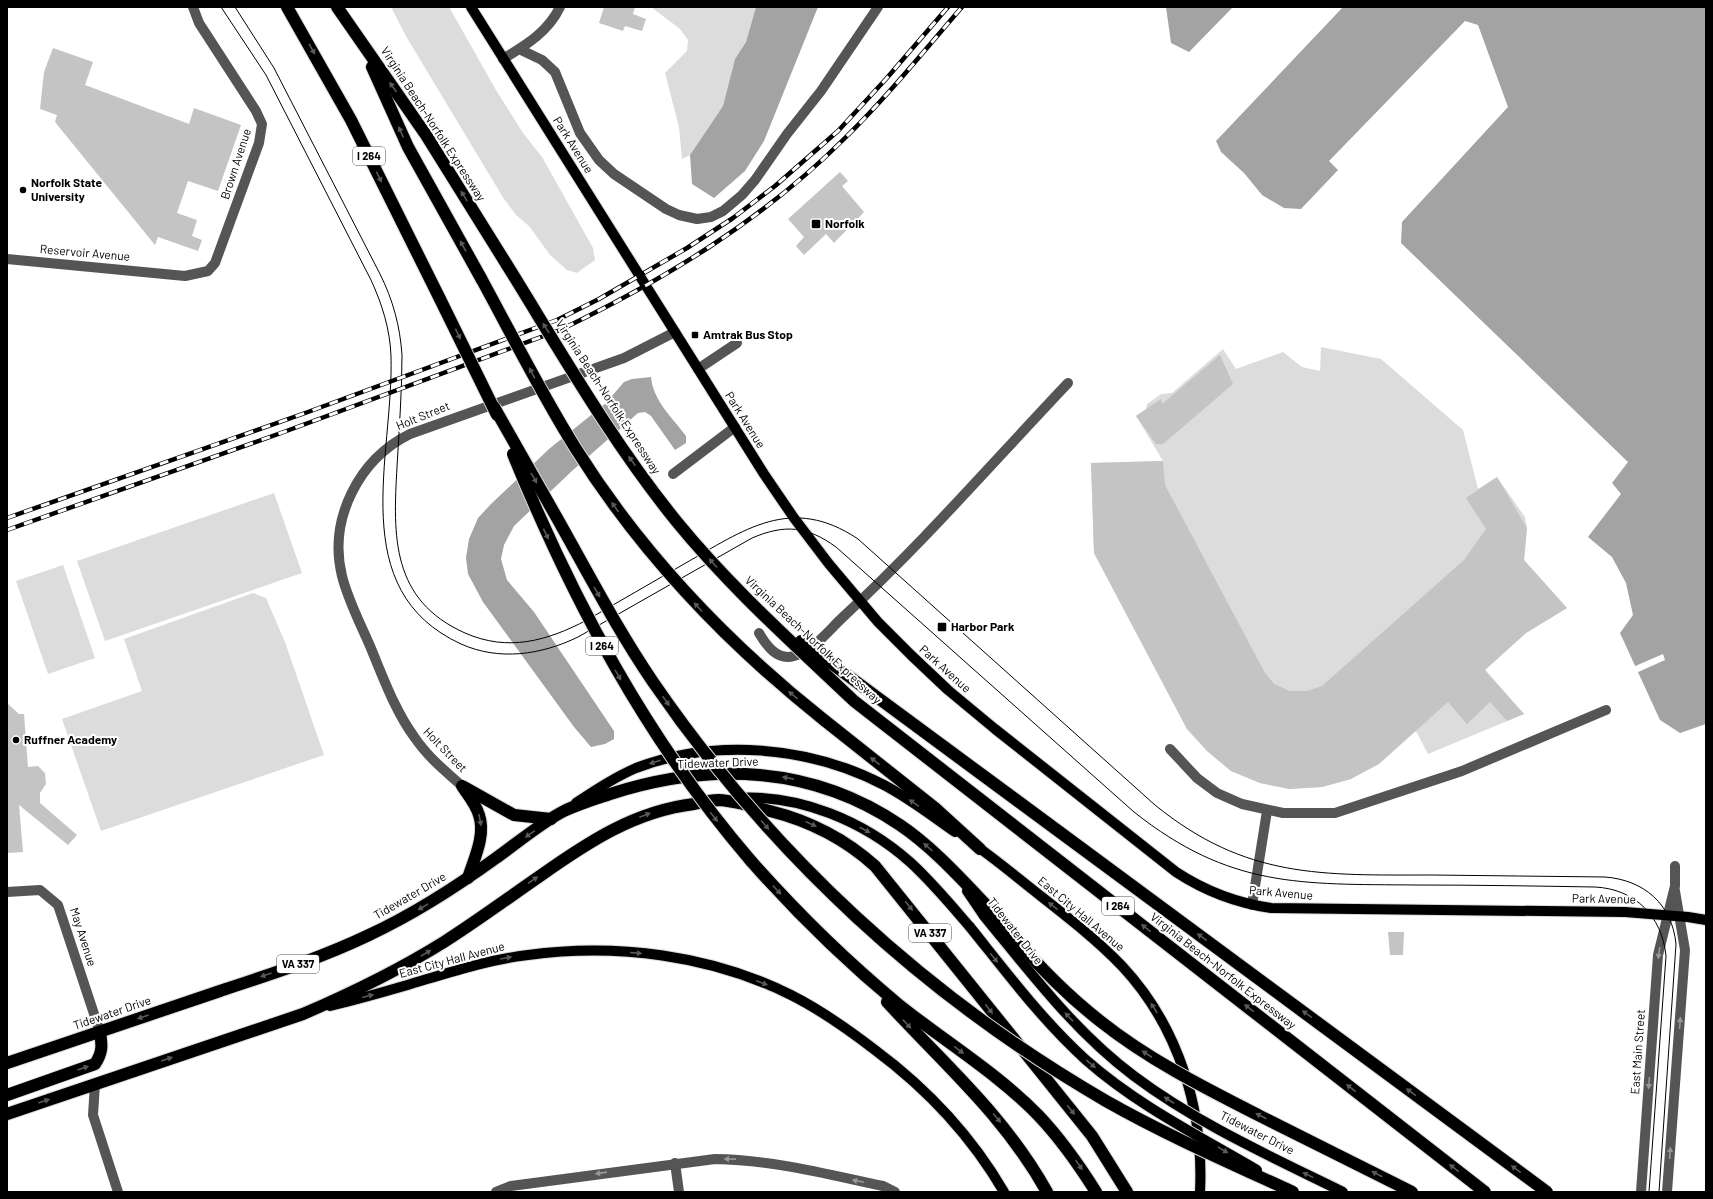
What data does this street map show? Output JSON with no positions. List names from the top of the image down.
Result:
{
  "streets": {
    "highway": [
      "Virginia Beach-Norfolk Expressway",
      "I 264",
      "Tidewater Drive",
      "VA 337"
    ],
    "main road": ["Park Avenue", "East City Hall Avenue"],
    "street": [
      "Brown Avenue",
      "Reservoir Avenue",
      "Holt Street",
      "May Avenue",
      "East Main Street"
    ]
  },
  "crossings": [
    ["Park Avenue", "Holt Street"],
    ["Park Avenue", "East Main Street"],
    ["Brown Avenue", "Reservoir Avenue"],
    ["Tidewater Drive", "East City Hall Avenue"],
    ["Tidewater Drive", "VA 337"],
    ["Tidewater Drive", "May Avenue"],
    ["East City Hall Avenue", "VA 337"]
  ],
  "one_way": ["Tidewater Drive"],
  "places": {
    "other": ["Norfolk State University", "Ruffner Academy"],
    "transit": ["Norfolk", "Amtrak Bus Stop", "Harbor Park"]
  }
}
